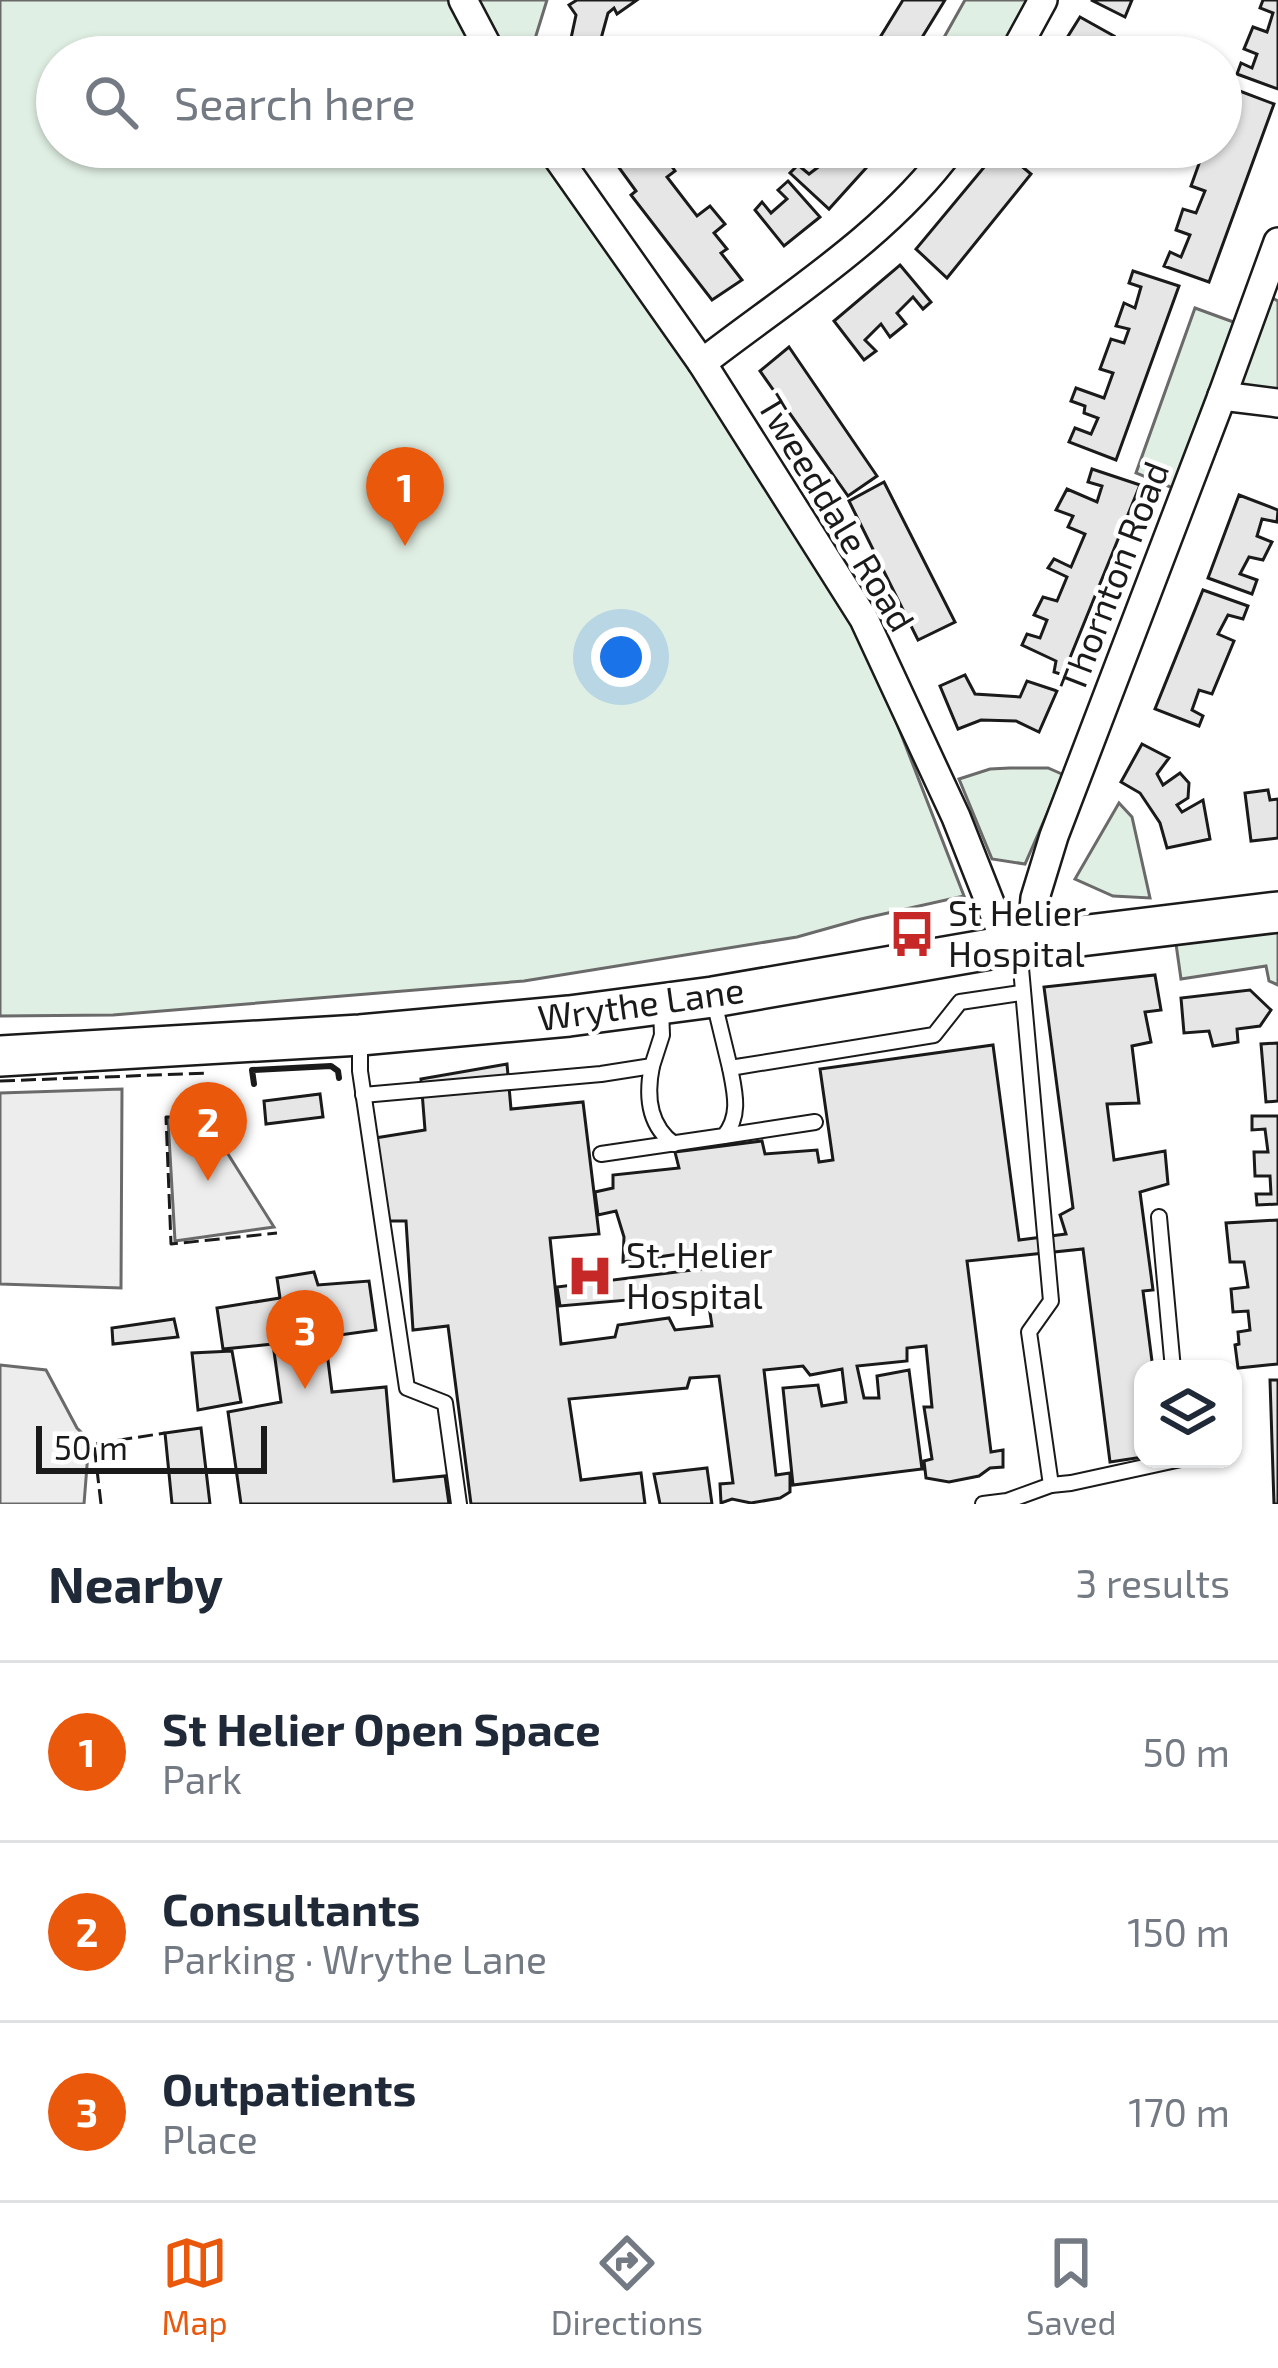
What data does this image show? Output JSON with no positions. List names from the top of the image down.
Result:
{
  "streets": {
    "main road": ["Wrythe Lane"],
    "street": ["Tweeddale Road", "Thornton Road"]
  },
  "crossings": [
    ["Tweeddale Road", "Thornton Road"],
    ["Tweeddale Road", "Wrythe Lane"],
    ["Thornton Road", "Wrythe Lane"]
  ],
  "places": {
    "bus stop": ["St Helier Hospital"],
    "hospital": ["St. Helier Hospital"]
  },
  "scale_bar": "50 m",
  "page": {
    "search": "Search here",
    "pins": ["1", "2", "3"],
    "scale": "50 m",
    "heading": ["Nearby", "3 results"],
    "list": [
      {
        "mark": "1",
        "name": "St Helier Open Space",
        "note": "Park",
        "value": "50 m"
      },
      {
        "mark": "2",
        "name": "Consultants",
        "note": "Parking · Wrythe Lane",
        "value": "150 m"
      },
      {
        "mark": "3",
        "name": "Outpatients",
        "note": "Place",
        "value": "170 m"
      }
    ],
    "nav": ["Map", "Directions", "Saved"]
  }
}
